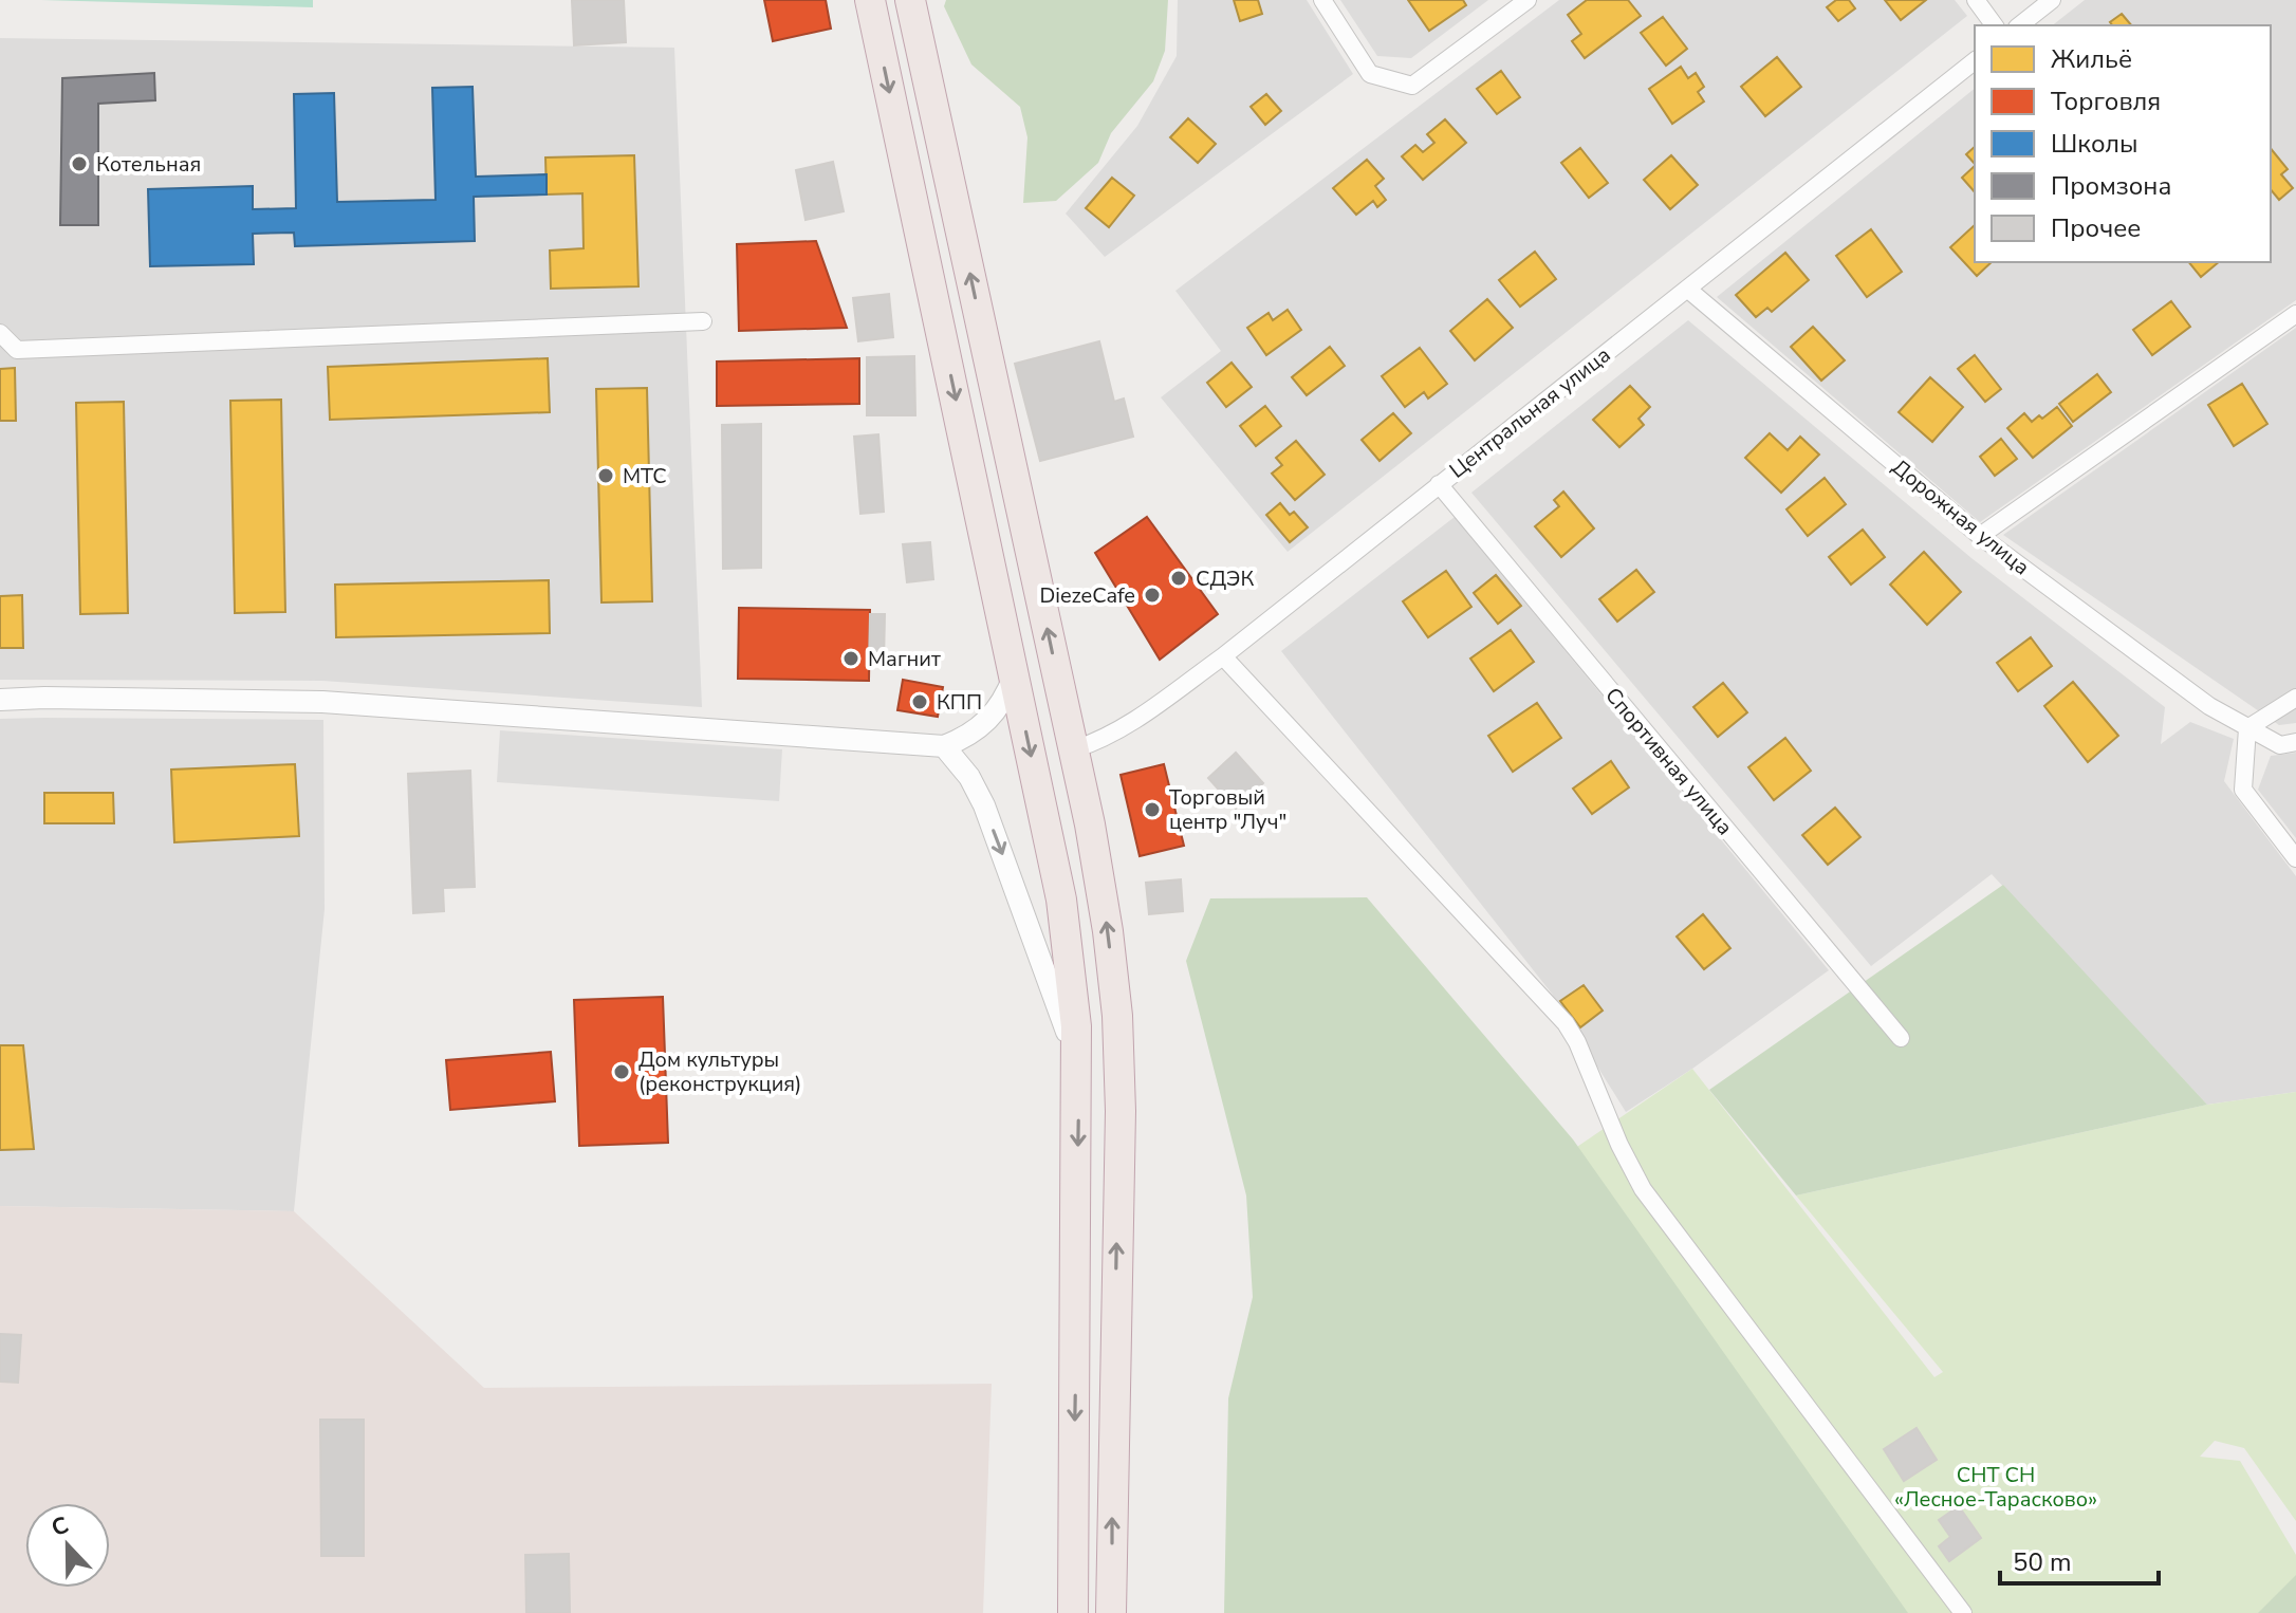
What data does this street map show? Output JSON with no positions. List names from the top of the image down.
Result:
{
  "streets": {
    "street": ["Центральная улица", "Дорожная улица", "Спортивная улица"]
  },
  "crossings": [
    ["Центральная улица", "Дорожная улица"],
    ["Центральная улица", "Спортивная улица"]
  ],
  "parks": ["СНТ СН «Лесное-Тарасково»"],
  "places": [
    "Котельная",
    "МТС",
    "СДЭК",
    "DiezeCafe",
    "Магнит",
    "КПП",
    "Торговый центр \"Луч\"",
    "Дом культуры (реконструкция)"
  ],
  "legend": [
    "Жильё",
    "Торговля",
    "Школы",
    "Промзона",
    "Прочее"
  ],
  "scale_bar": "50 m",
  "north": "top"
}
